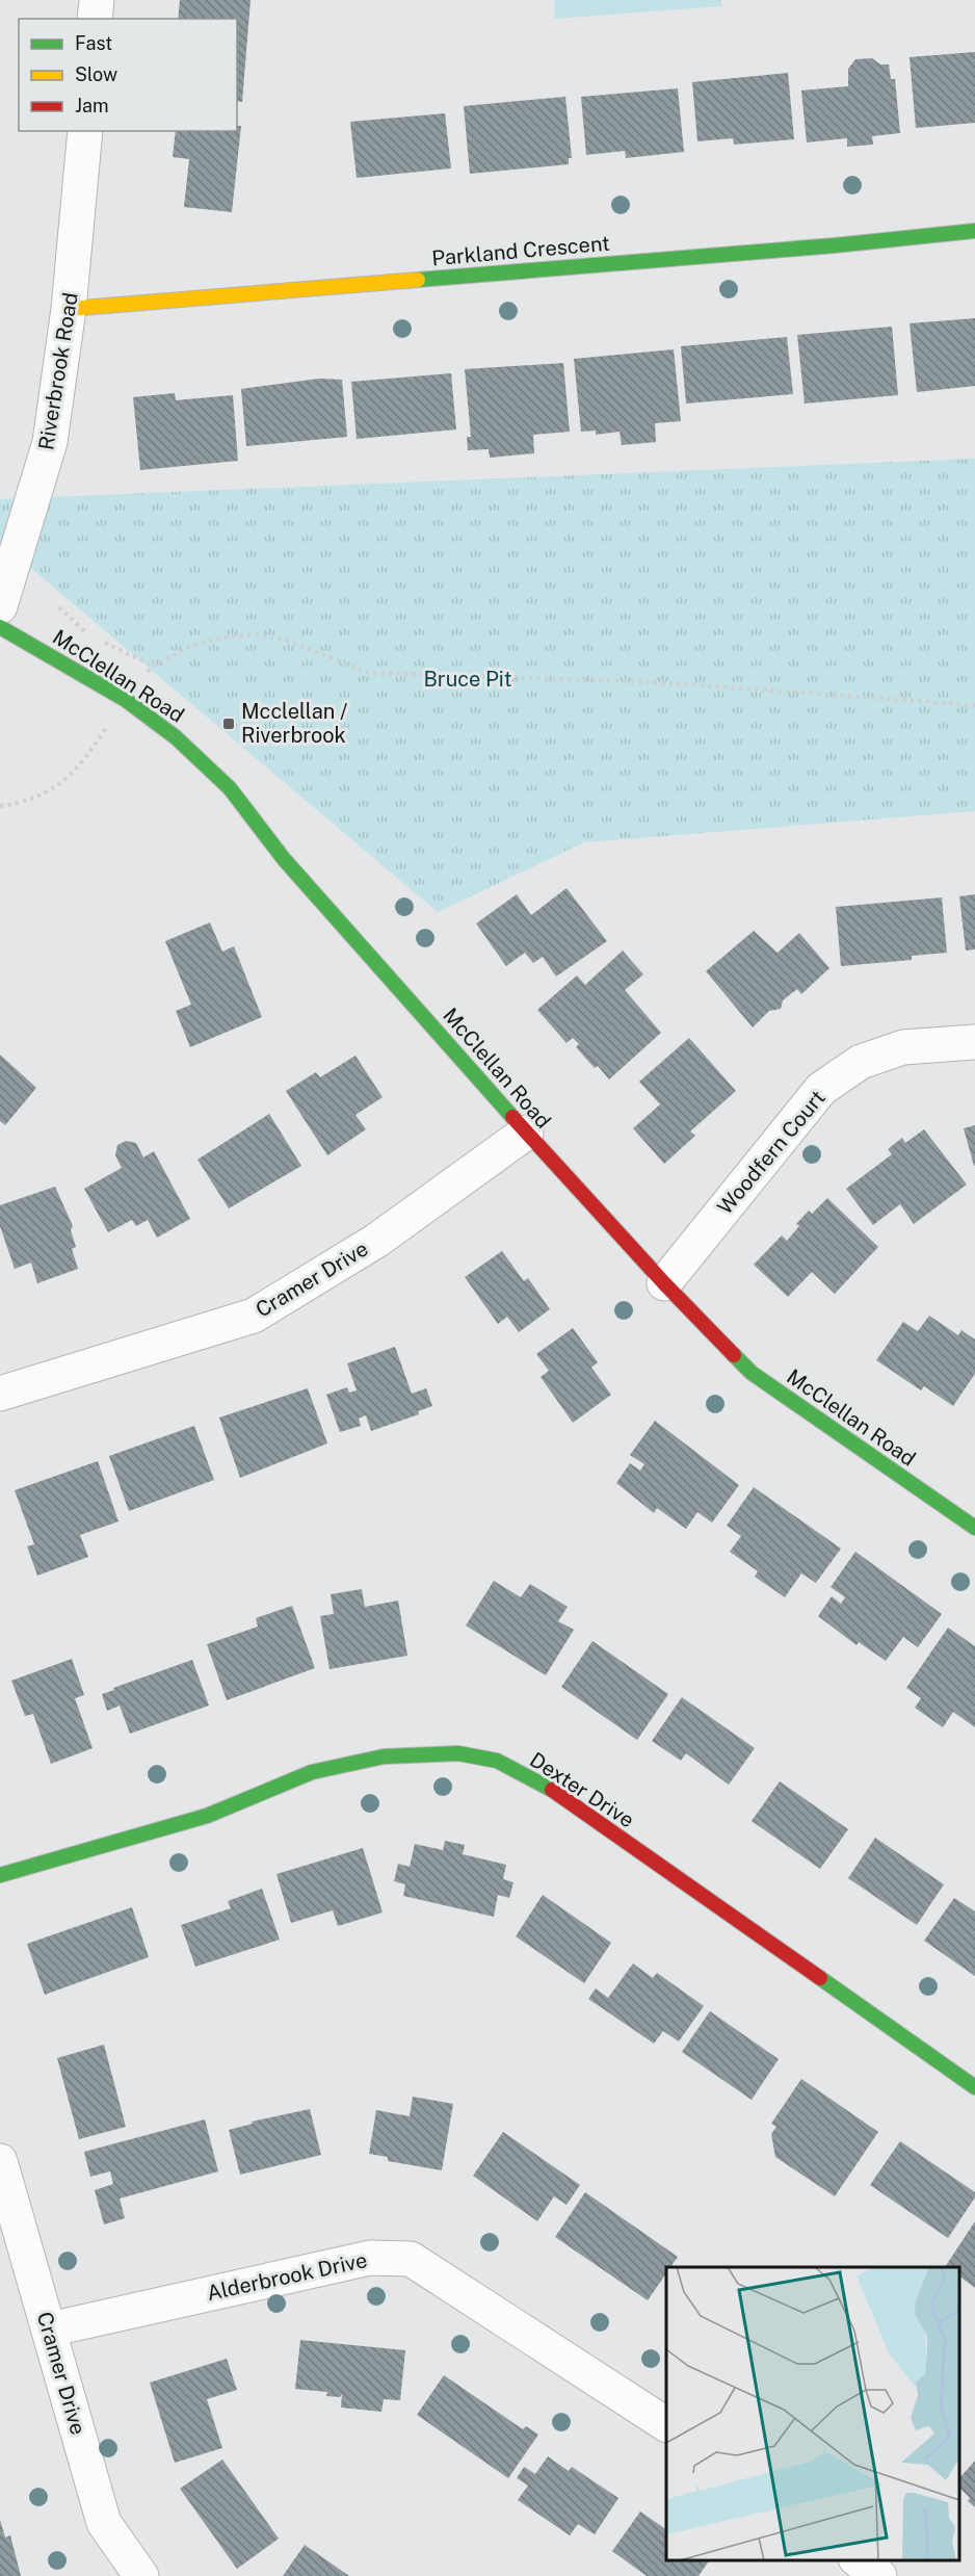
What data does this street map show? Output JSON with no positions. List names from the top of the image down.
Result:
{
  "streets": {
    "street": [
      "Parkland Crescent",
      "Riverbrook Road",
      "McClellan Road",
      "Woodfern Court",
      "Cramer Drive",
      "Dexter Drive",
      "Alderbrook Drive"
    ]
  },
  "crossings": [
    ["Parkland Crescent", "Riverbrook Road"],
    ["McClellan Road", "Woodfern Court"],
    ["McClellan Road", "Cramer Drive"],
    ["Cramer Drive", "Alderbrook Drive"]
  ],
  "parks": ["Bruce Pit"],
  "places": {
    "transit": ["Mcclellan / Riverbrook"]
  },
  "legend": ["Fast", "Slow", "Jam"]
}
